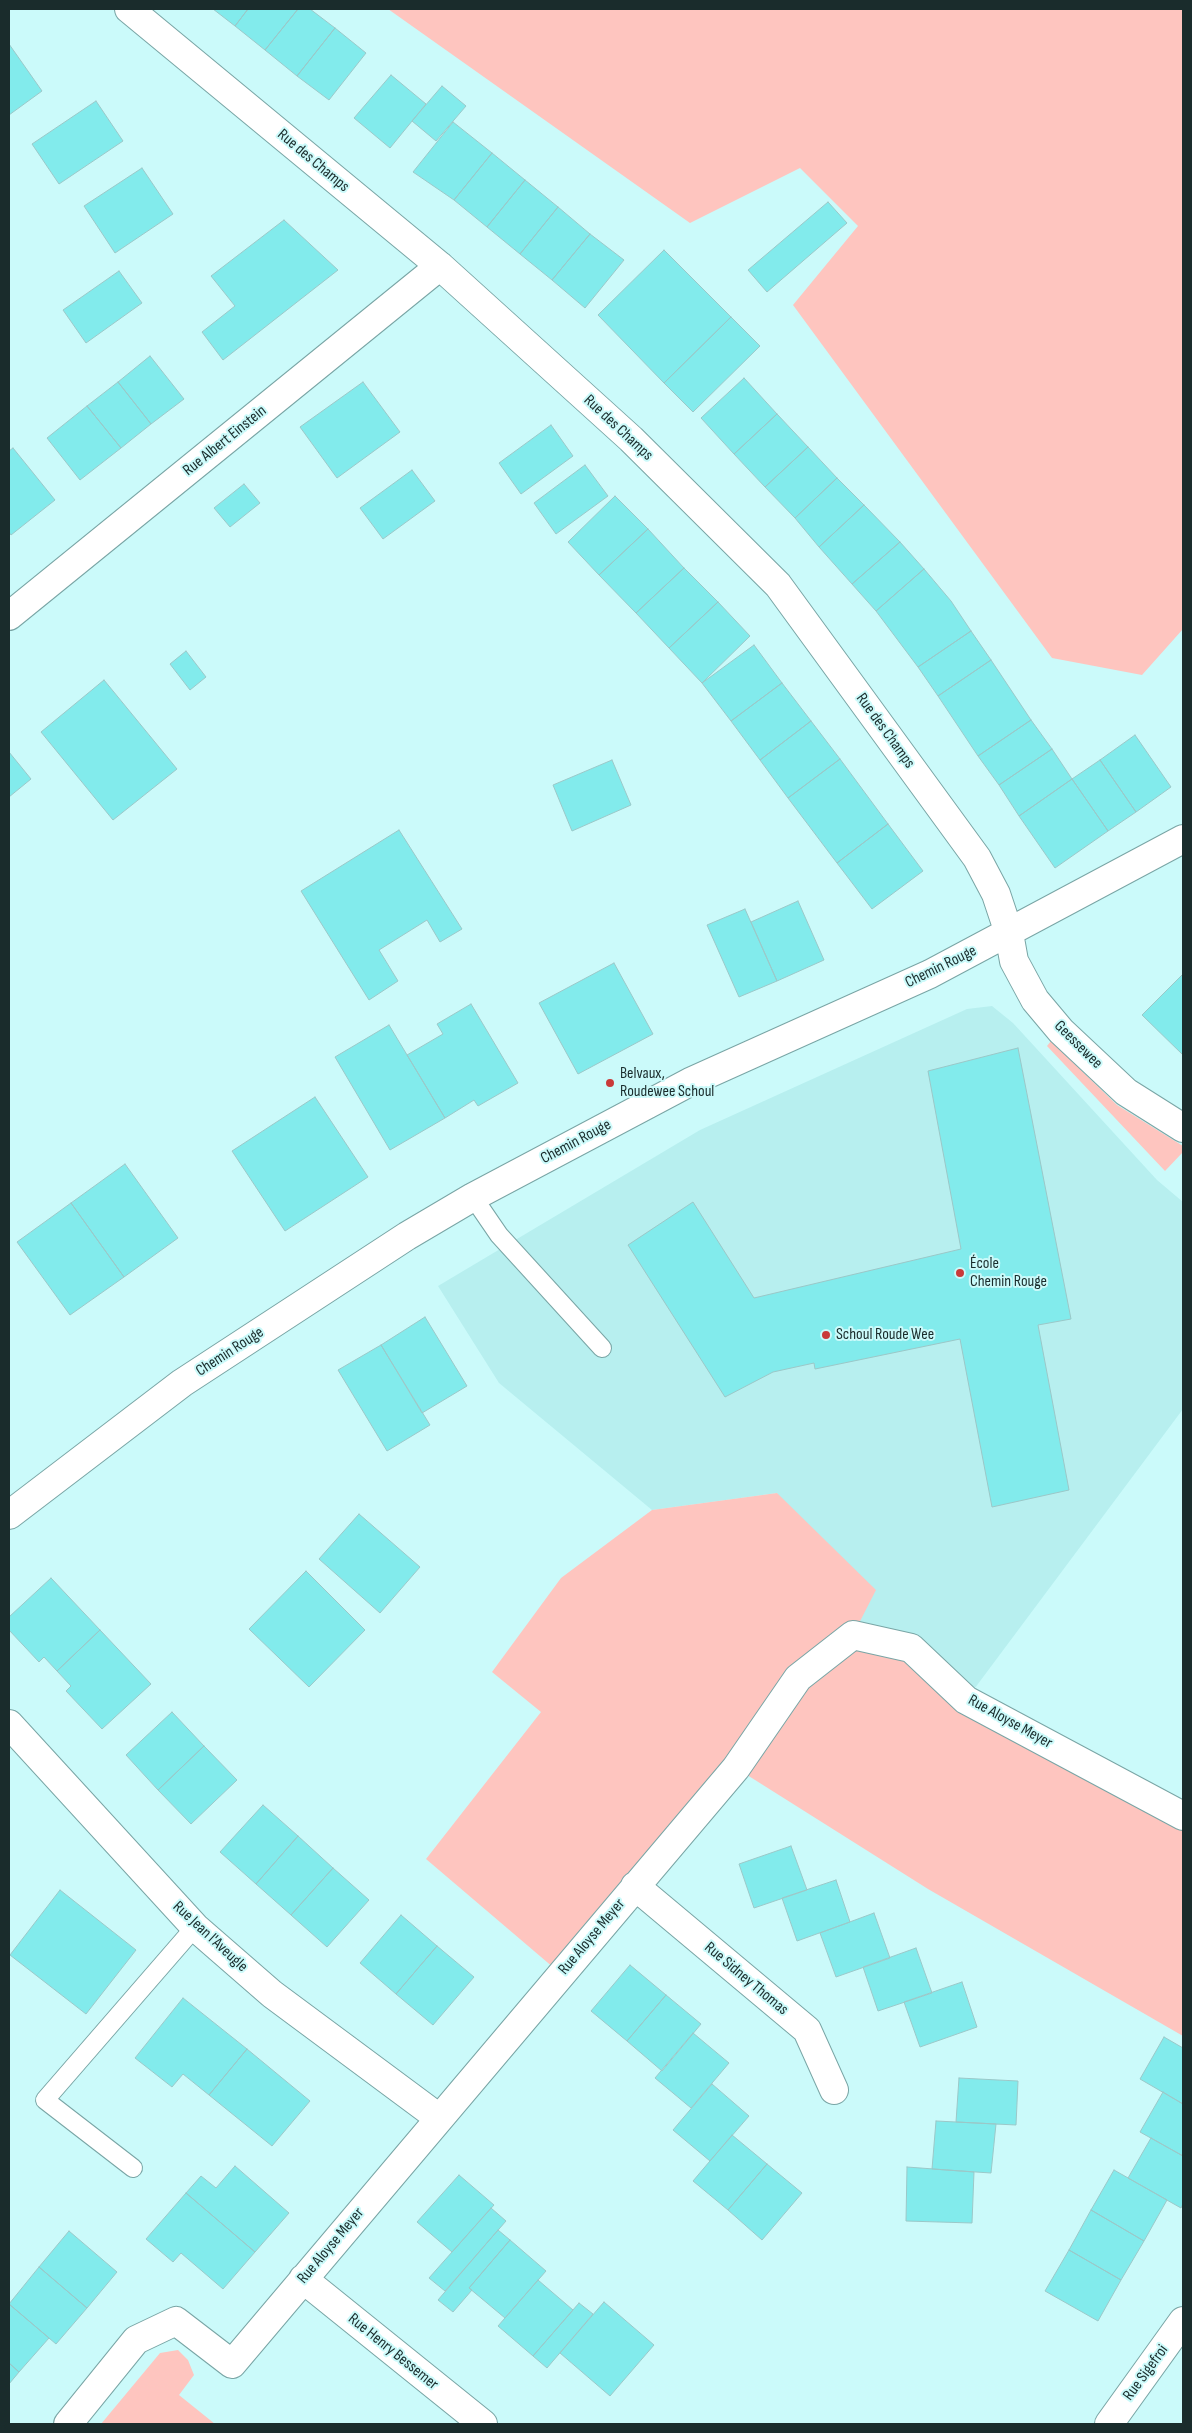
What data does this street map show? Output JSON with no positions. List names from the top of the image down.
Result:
{
  "streets": {
    "street": [
      "Rue des Champs",
      "Rue Albert Einstein",
      "Chemin Rouge",
      "Geessewee",
      "Rue Aloyse Meyer",
      "Rue Jean l'Aveugle",
      "Rue Sidney Thomas",
      "Rue Henry Bessemer",
      "Rue Sigefroi"
    ]
  },
  "crossings": [
    ["Rue des Champs", "Rue Albert Einstein"],
    ["Rue des Champs", "Chemin Rouge"],
    ["Rue des Champs", "Geessewee"],
    ["Chemin Rouge", "Geessewee"],
    ["Rue Aloyse Meyer", "Rue Jean l'Aveugle"],
    ["Rue Aloyse Meyer", "Rue Sidney Thomas"],
    ["Rue Aloyse Meyer", "Rue Henry Bessemer"]
  ],
  "places": ["Belvaux, Roudewee Schoul", "École Chemin Rouge", "Schoul Roude Wee"]
}
